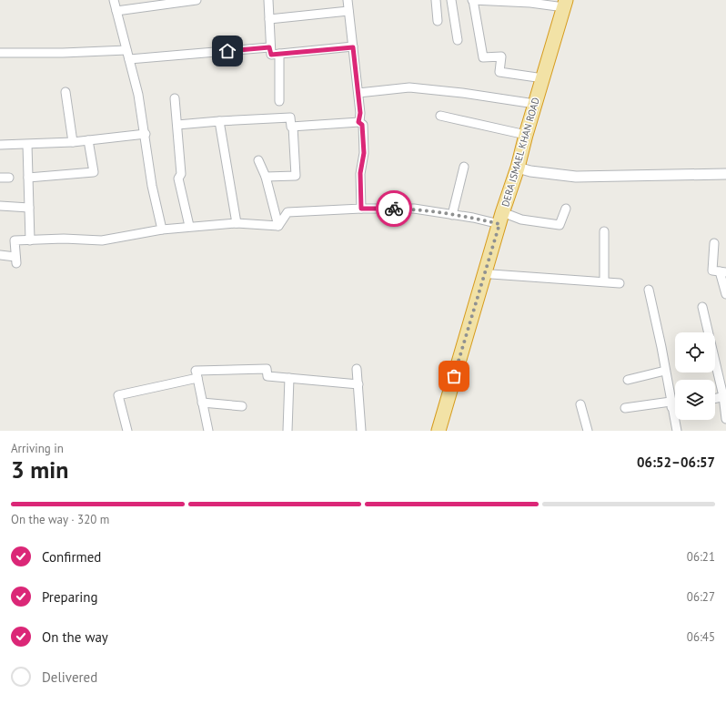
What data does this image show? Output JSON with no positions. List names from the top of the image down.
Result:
{
  "streets": {
    "highway": ["DERA ISMAEL KHAN ROAD"]
  },
  "page": {
    "heading": ["3 min", "Arriving in", "06:52–06:57"],
    "bar": "On the way · 320 m",
    "list": [
      ["Confirmed", "06:21"],
      ["Preparing", "06:27"],
      ["On the way", "06:45"],
      "Delivered"
    ]
  }
}
